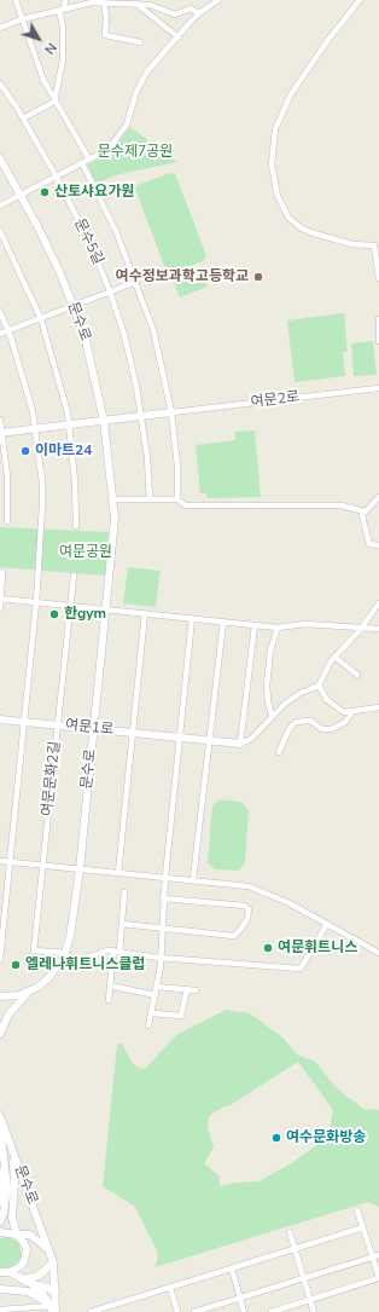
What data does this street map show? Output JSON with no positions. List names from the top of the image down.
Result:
{
  "streets": {
    "street": [
      "문수5길",
      "문수로",
      "여문2로",
      "여문1로",
      "여문문화2길"
    ]
  },
  "crossings": [
    ["문수5길", "여문2로"],
    ["문수로", "여문2로"],
    ["문수로", "여문1로"],
    ["문수로", "여문문화2길"],
    ["여문1로", "여문문화2길"]
  ],
  "parks": ["문수제7공원", "여문공원"],
  "places": [
    "산토샤요가원",
    "여수정보과학고등학교",
    "이마트24",
    "한gym",
    "여문휘트니스",
    "엘레나휘트니스클럽",
    "여수문화방송"
  ],
  "north": "bottom right"
}
